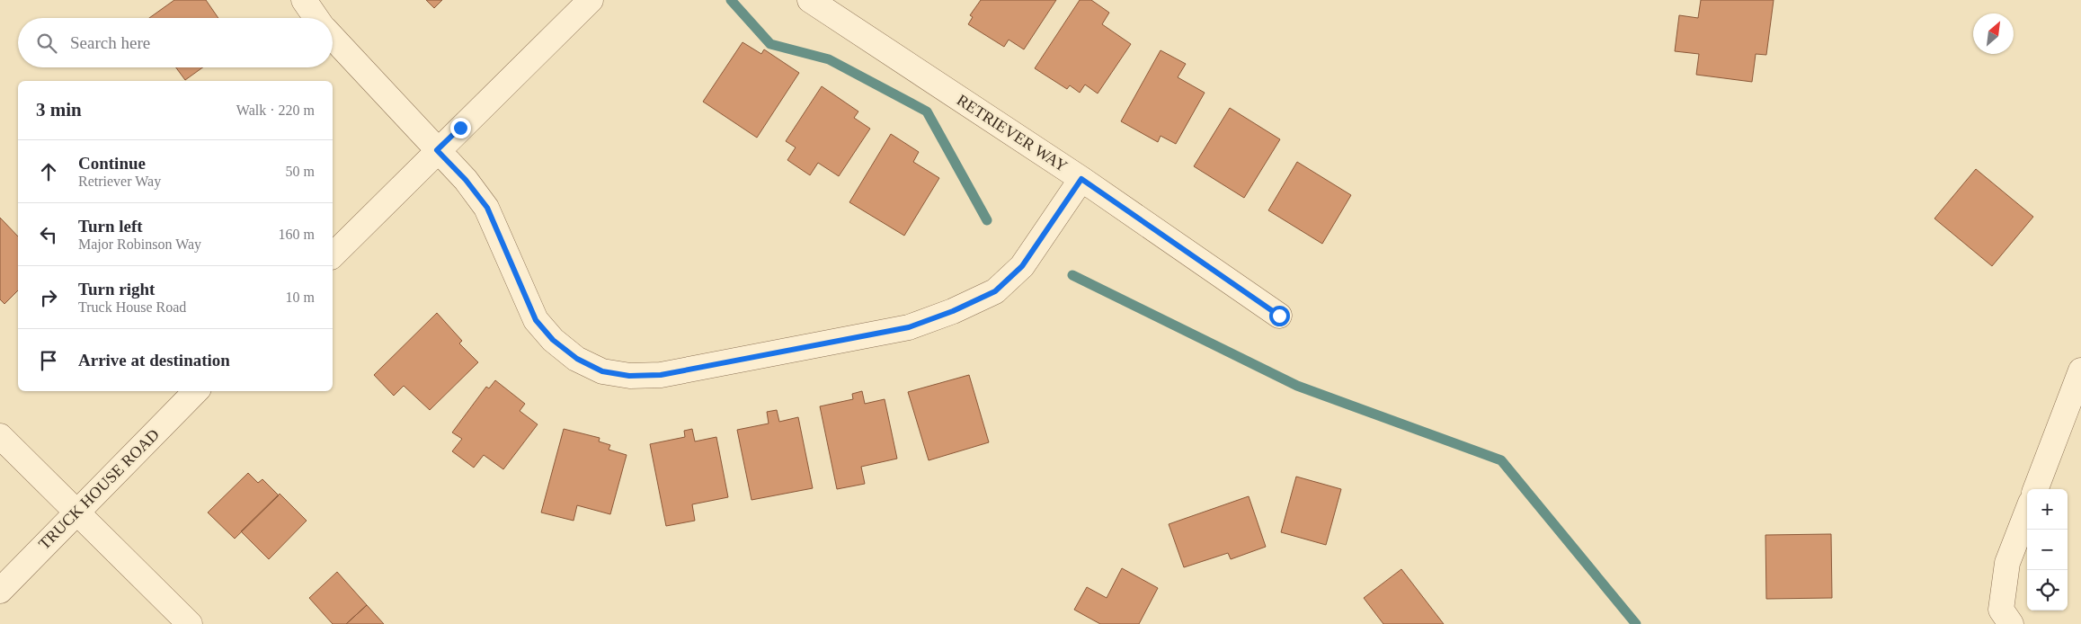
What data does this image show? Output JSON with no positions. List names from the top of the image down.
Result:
{
  "streets": {
    "street": ["RETRIEVER WAY", "TRUCK HOUSE ROAD"]
  },
  "north": "top right",
  "page": {
    "search": "Search here",
    "heading": ["3 min", "Walk · 220 m"],
    "list": [
      ["Continue", "Retriever Way", "50 m"],
      ["Turn left", "Major Robinson Way", "160 m"],
      ["Turn right", "Truck House Road", "10 m"],
      "Arrive at destination"
    ],
    "map_buttons": ["+", "−"]
  }
}
